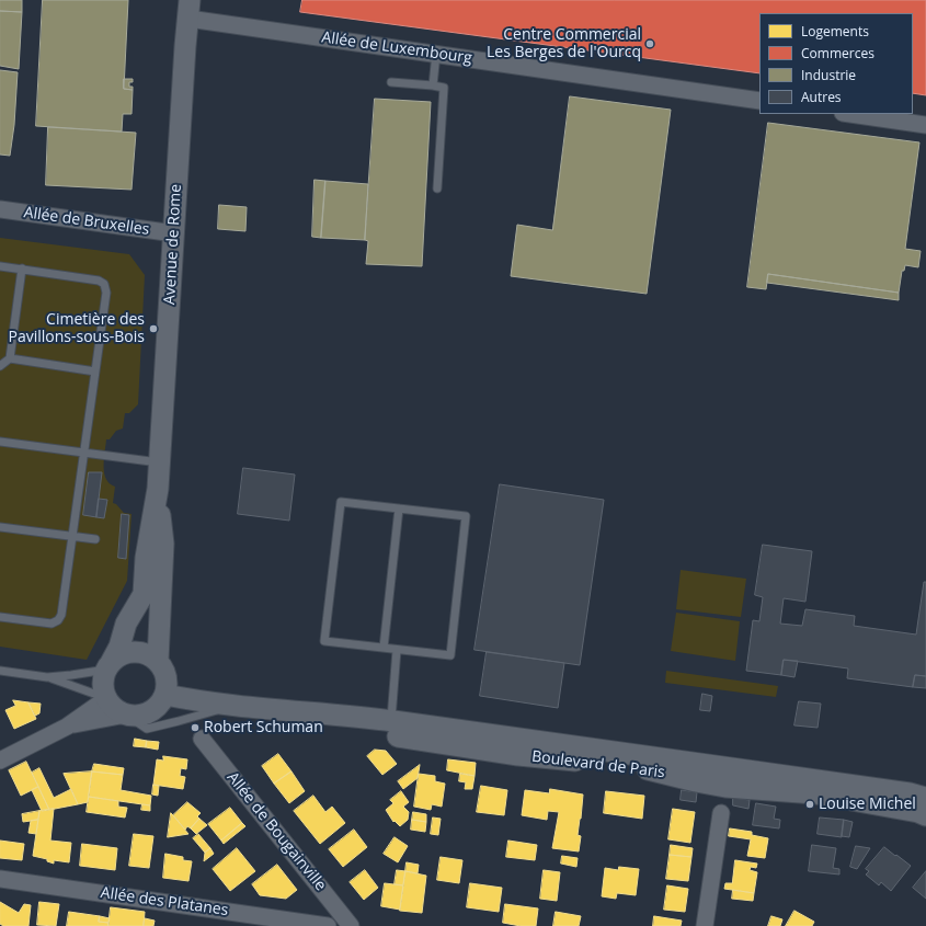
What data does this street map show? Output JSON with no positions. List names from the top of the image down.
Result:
{
  "streets": {
    "street": [
      "Allée de Luxembourg",
      "Allée de Bruxelles",
      "Avenue de Rome",
      "Boulevard de Paris",
      "Allée de Bougainville",
      "Allée des Platanes"
    ]
  },
  "crossings": [
    ["Allée de Luxembourg", "Avenue de Rome"],
    ["Allée de Bruxelles", "Avenue de Rome"],
    ["Avenue de Rome", "Boulevard de Paris"]
  ],
  "places": [
    "Centre Commercial Les Berges de l'Ourcq",
    "Cimetière des Pavillons-sous-Bois",
    "Robert Schuman",
    "Louise Michel"
  ],
  "legend": [
    "Logements",
    "Commerces",
    "Industrie",
    "Autres"
  ]
}
